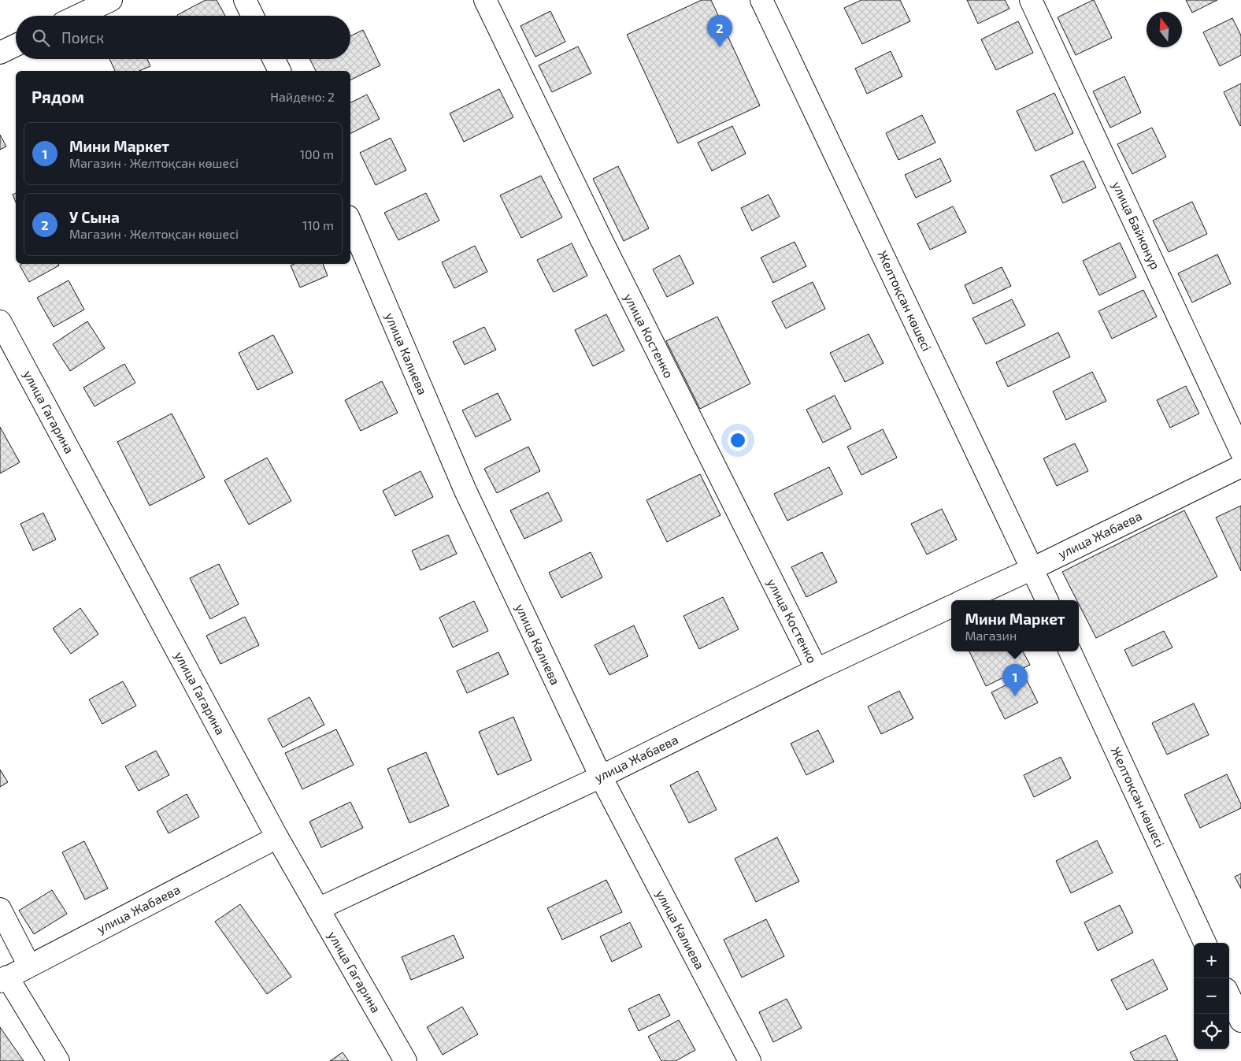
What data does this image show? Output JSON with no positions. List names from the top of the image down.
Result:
{
  "streets": {
    "street": [
      "улица Байконур",
      "Желтоқсан көшесі",
      "улица Костенко",
      "улица Калиева",
      "улица Гагарина",
      "улица Жабаева"
    ]
  },
  "crossings": [
    ["Желтоқсан көшесі", "улица Жабаева"],
    ["улица Костенко", "улица Жабаева"],
    ["улица Калиева", "улица Жабаева"],
    ["улица Гагарина", "улица Жабаева"]
  ],
  "north": "top",
  "page": {
    "pins": ["2", "1"],
    "search": "Поиск",
    "heading": ["Рядом", "Найдено: 2"],
    "list": [
      {
        "mark": "1",
        "name": "Мини Маркет",
        "note": "Магазин · Желтоқсан көшесі",
        "value": "100 m"
      },
      {
        "mark": "2",
        "name": "У Сына",
        "note": "Магазин · Желтоқсан көшесі",
        "value": "110 m"
      }
    ],
    "popup": ["Мини Маркет", "Магазин"],
    "map_buttons": ["+", "−"]
  }
}
